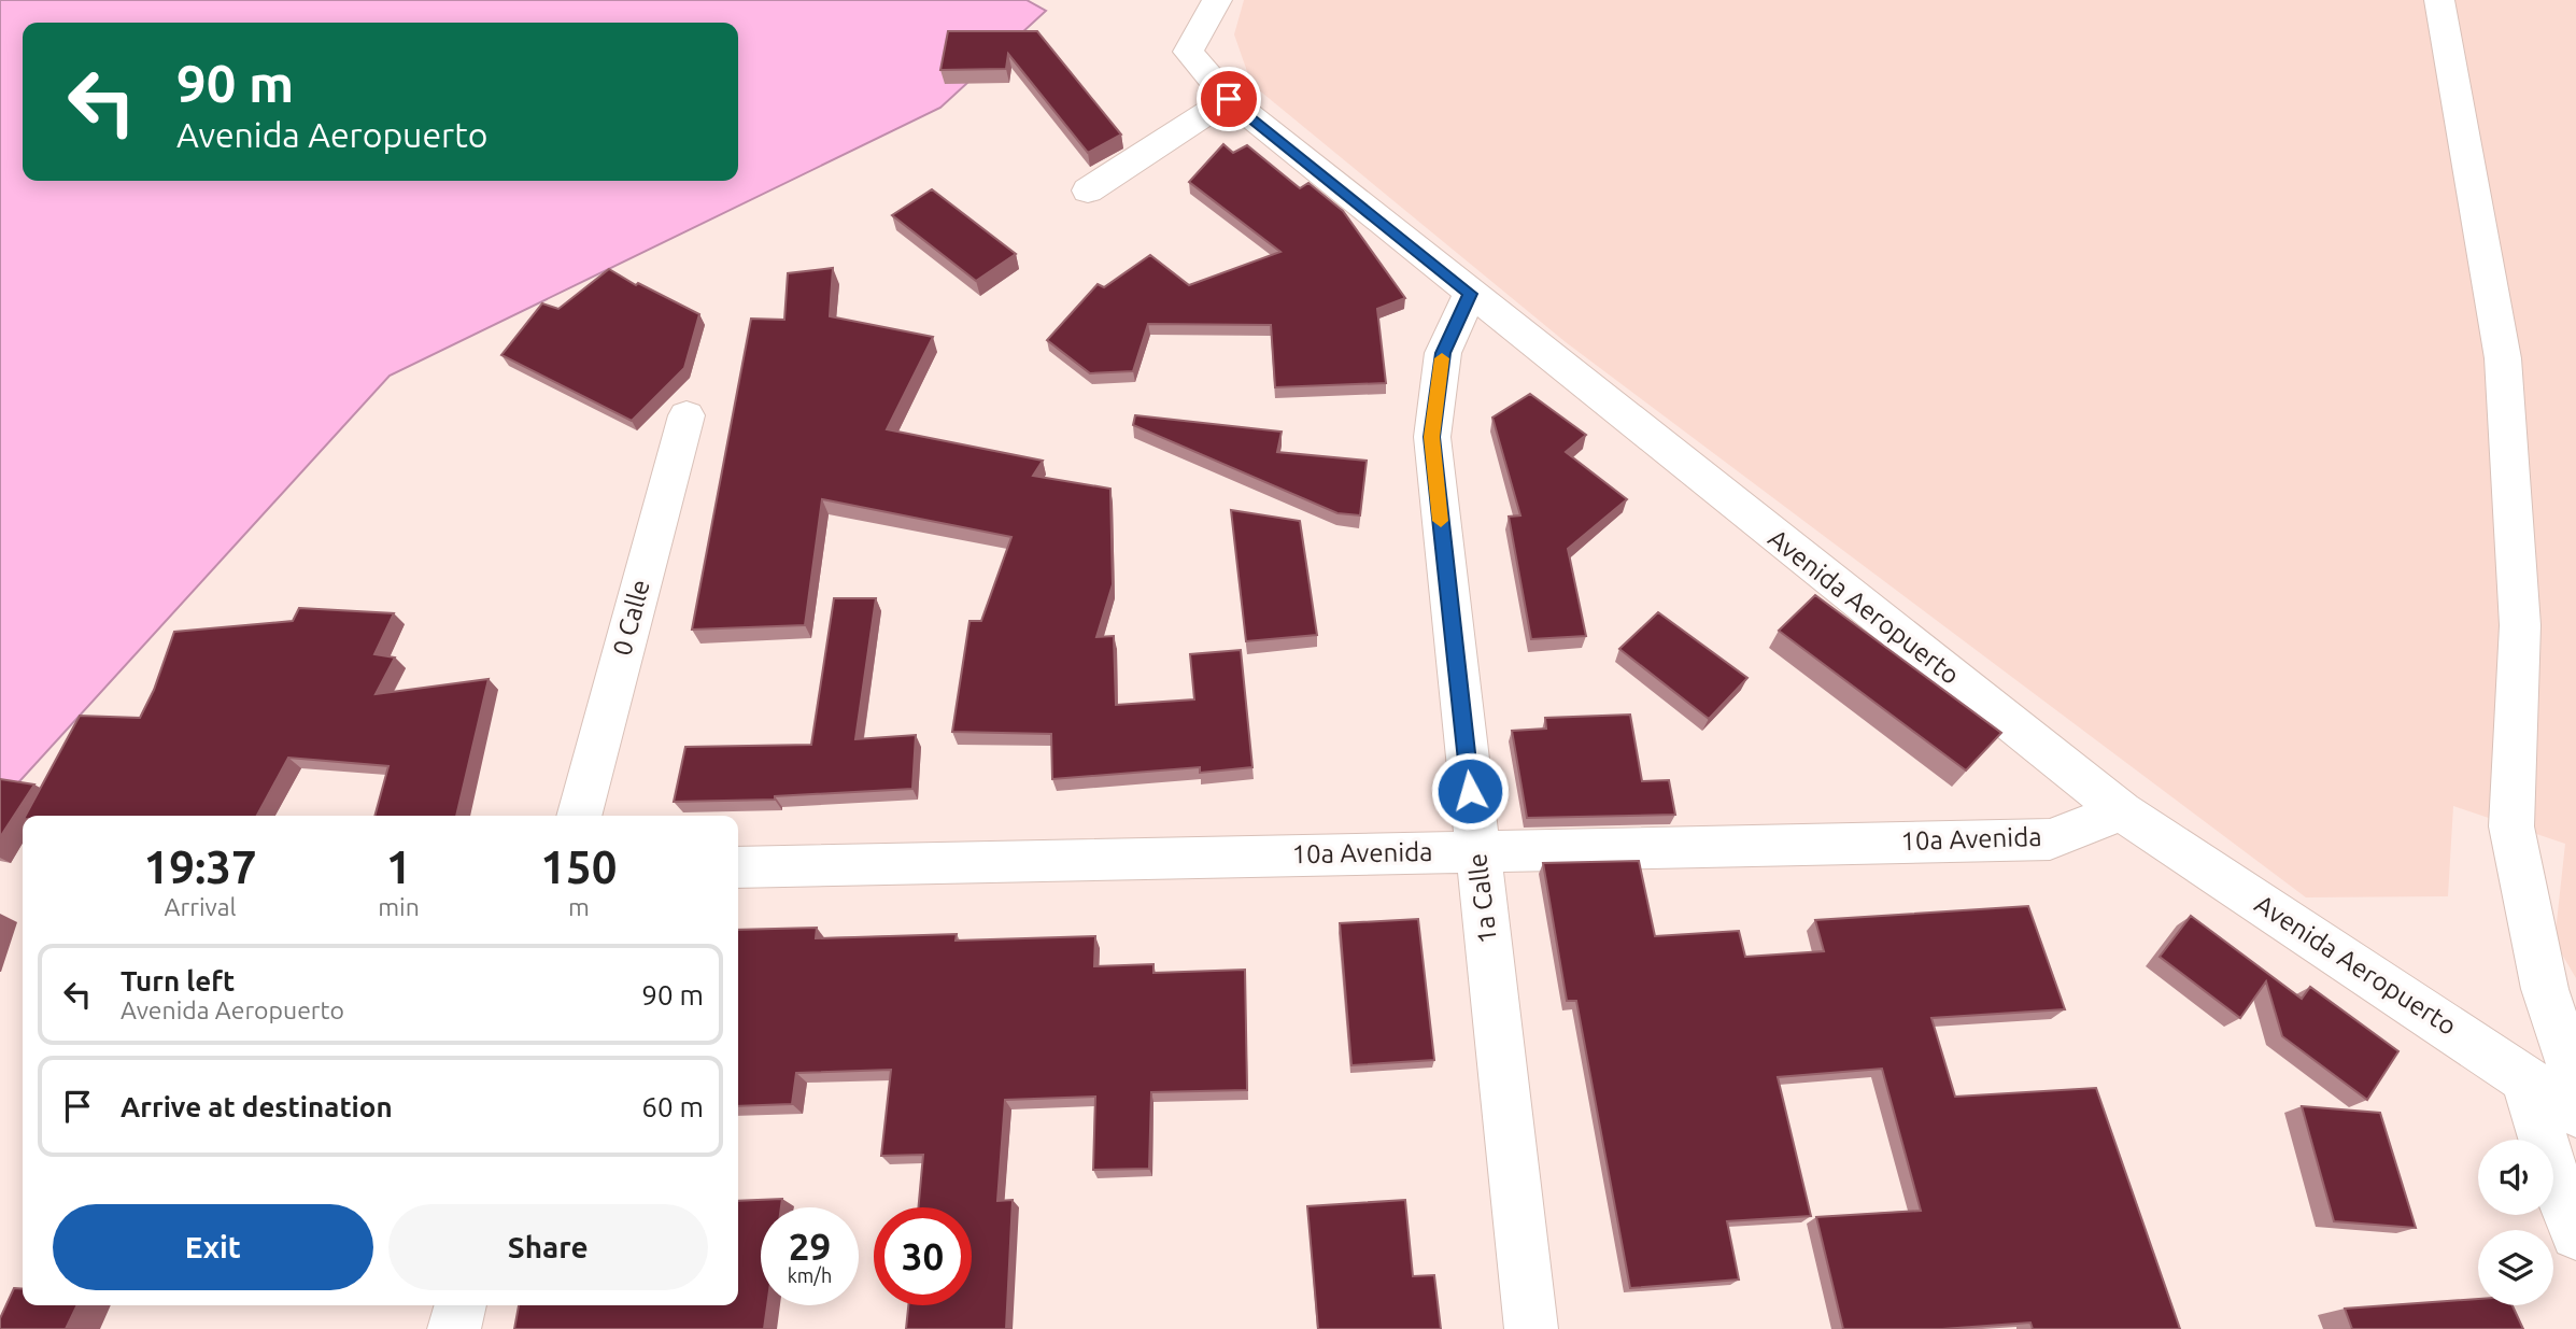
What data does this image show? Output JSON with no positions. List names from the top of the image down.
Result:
{
  "streets": {
    "street": [
      "Avenida Aeropuerto",
      "0 Calle",
      "10a Avenida",
      "1a Calle"
    ]
  },
  "crossings": [
    ["Avenida Aeropuerto", "10a Avenida"],
    ["Avenida Aeropuerto", "1a Calle"],
    ["10a Avenida", "1a Calle"]
  ],
  "page": {
    "turn": ["90 m", "Avenida Aeropuerto"],
    "eta": [
      "19:37",
      "Arrival",
      "1",
      "min",
      "150",
      "m"
    ],
    "list": [
      {
        "name": "Turn left",
        "note": "Avenida Aeropuerto",
        "value": "90 m"
      },
      {
        "name": "Arrive at destination",
        "value": "60 m"
      }
    ],
    "buttons": ["Exit", "Share"],
    "speed": "29 km/h",
    "limit": "30"
  }
}
